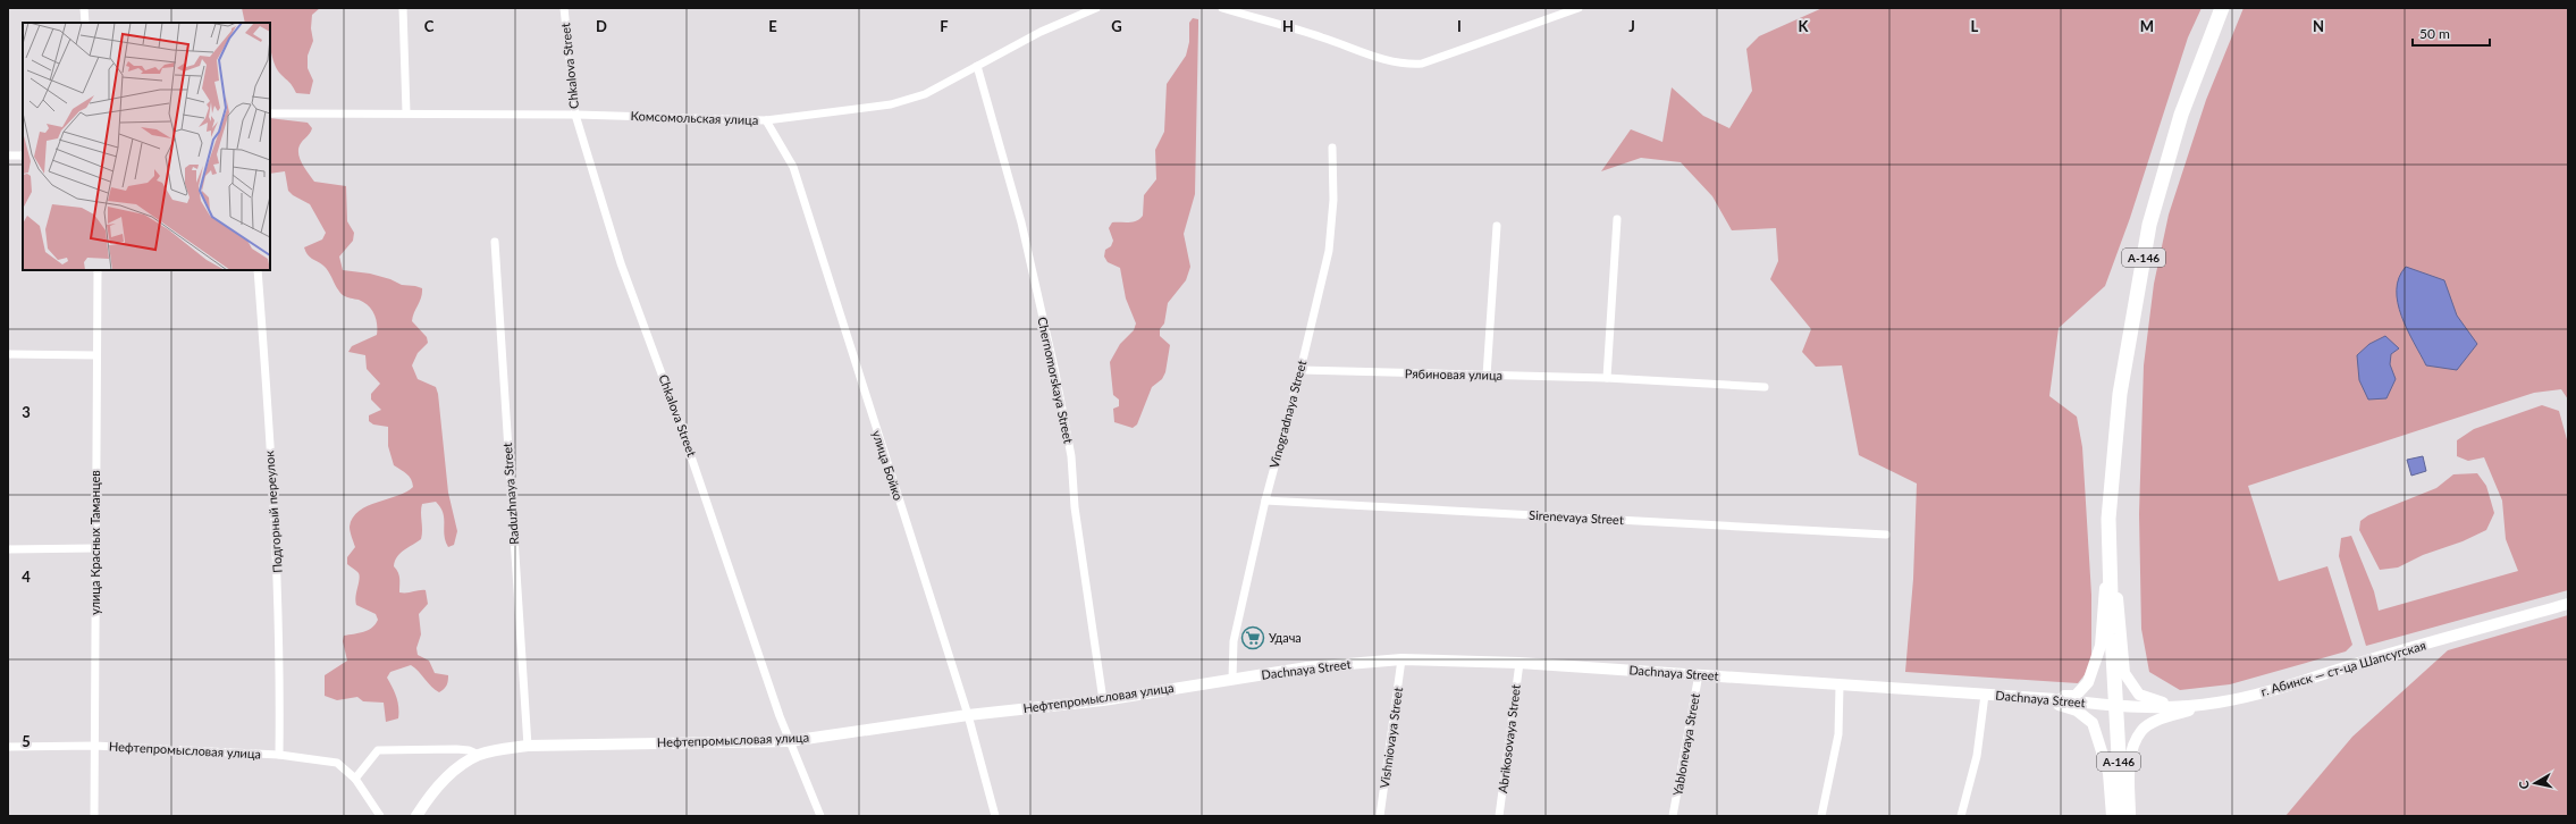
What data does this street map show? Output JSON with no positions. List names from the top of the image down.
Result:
{
  "streets": {
    "highway": ["А-146"],
    "main road": ["г. Абинск — ст-ца Шапсугская", "Dachnaya Street", "Нефтепромысловая улица"],
    "street": [
      "Chkalova Street",
      "Комсомольская улица",
      "Рябиновая улица",
      "Chernomorskaya Street",
      "Vinogradnaya Street",
      "улица Бойко",
      "Raduzhnaya Street",
      "Подгорный переулок",
      "Sirenevaya Street",
      "улица Красных Таманцев",
      "Vishniovaya Street",
      "Abrikosovaya Street",
      "Yablonevaya Street"
    ]
  },
  "crossings": [
    ["Chkalova Street", "Комсомольская улица"],
    ["Chkalova Street", "Нефтепромысловая улица"],
    ["Комсомольская улица", "Chernomorskaya Street"],
    ["Комсомольская улица", "улица Бойко"],
    ["А-146", "г. Абинск — ст-ца Шапсугская"],
    ["А-146", "Dachnaya Street"],
    ["Рябиновая улица", "Vinogradnaya Street"],
    ["Chernomorskaya Street", "Нефтепромысловая улица"],
    ["Vinogradnaya Street", "Sirenevaya Street"],
    ["Vinogradnaya Street", "Dachnaya Street"],
    ["Vinogradnaya Street", "Нефтепромысловая улица"],
    ["улица Бойко", "Нефтепромысловая улица"],
    ["Raduzhnaya Street", "Нефтепромысловая улица"],
    ["Подгорный переулок", "Нефтепромысловая улица"],
    ["улица Красных Таманцев", "Нефтепромысловая улица"],
    ["г. Абинск — ст-ца Шапсугская", "Dachnaya Street"],
    ["Dachnaya Street", "Нефтепромысловая улица"],
    ["Dachnaya Street", "Vishniovaya Street"],
    ["Dachnaya Street", "Abrikosovaya Street"],
    ["Dachnaya Street", "Yablonevaya Street"]
  ],
  "places": {
    "supermarket": ["Удача"]
  },
  "scale_bar": "50 m",
  "north": "left",
  "grid": {
    "columns": [
      "C",
      "D",
      "E",
      "F",
      "G",
      "H",
      "I",
      "J",
      "K",
      "L",
      "M",
      "N"
    ],
    "rows": ["3", "4", "5"]
  }
}
